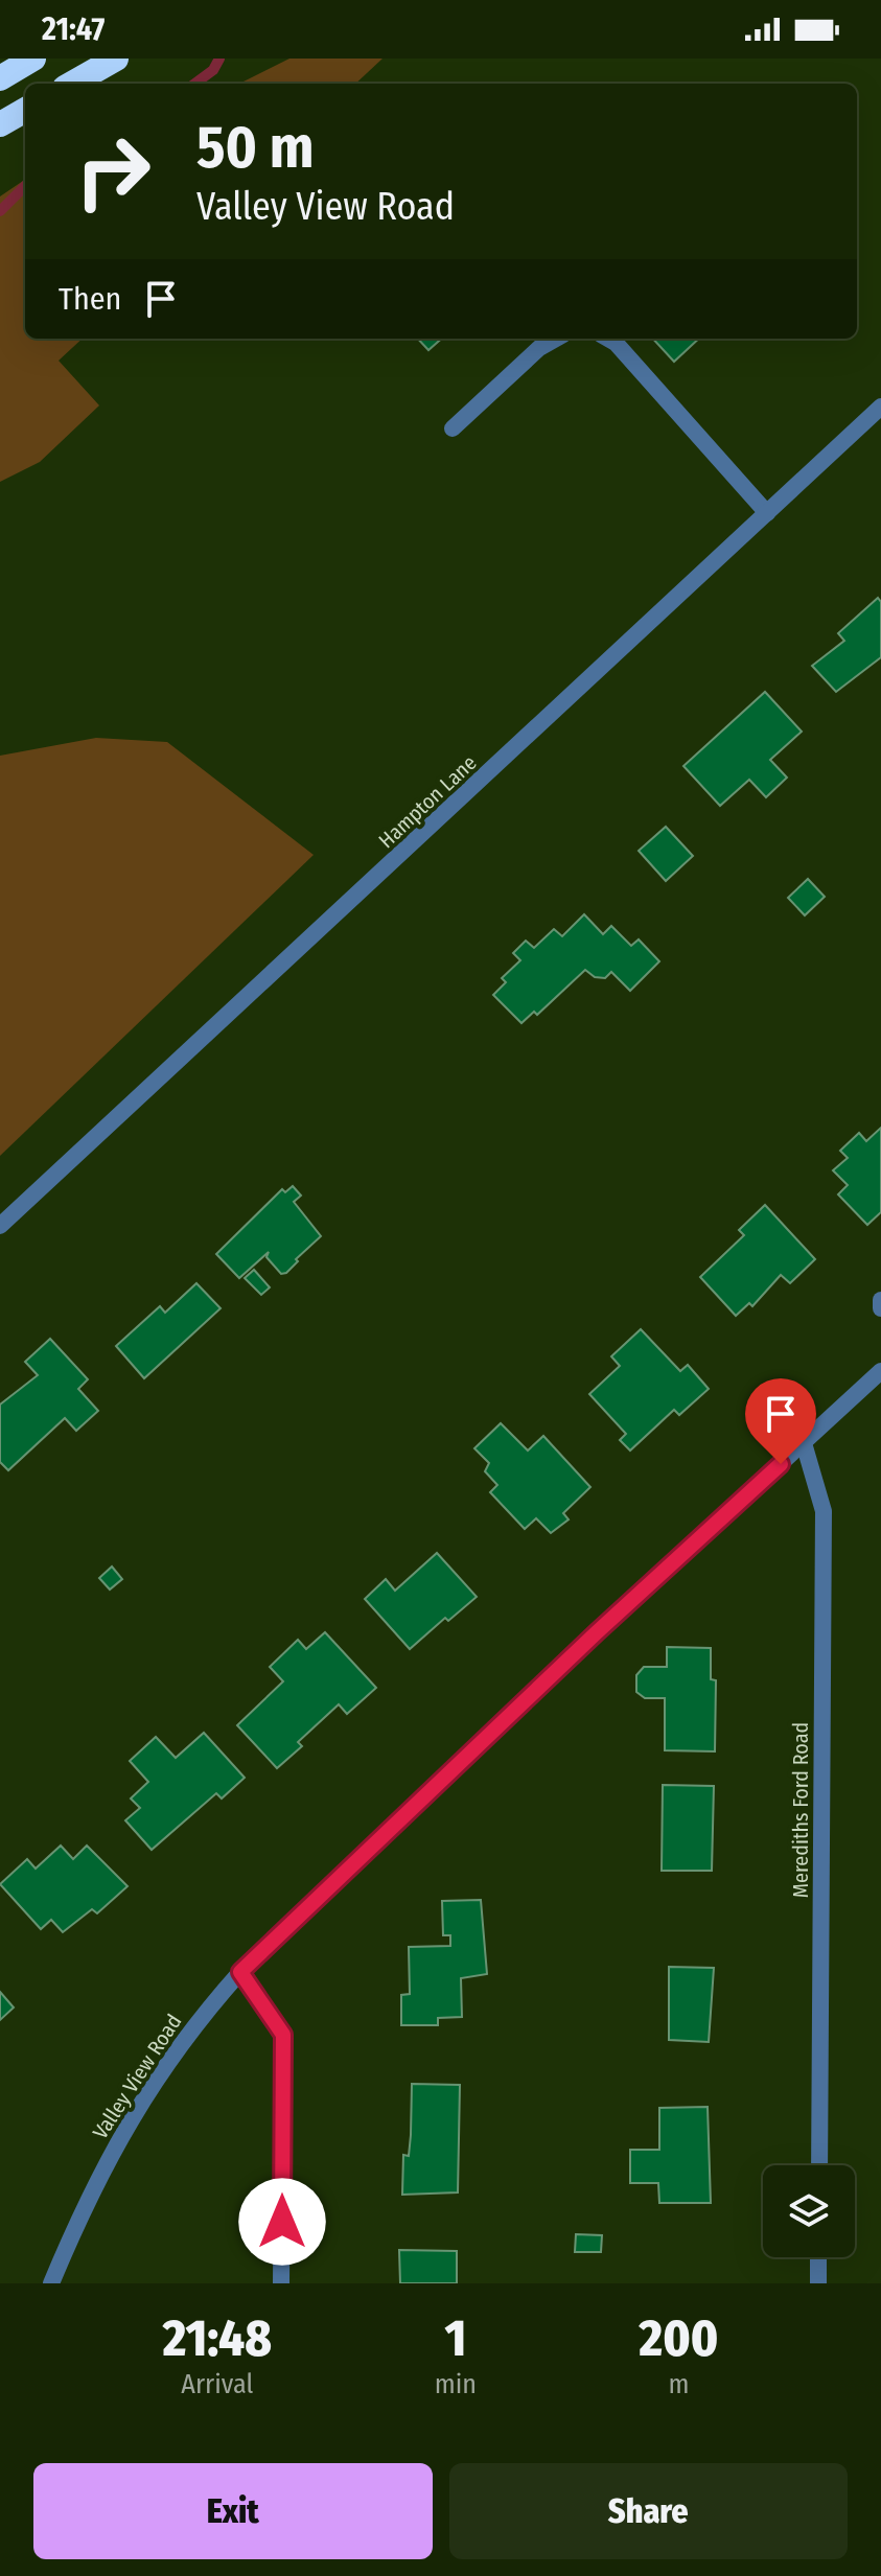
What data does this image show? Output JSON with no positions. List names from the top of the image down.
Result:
{
  "streets": {
    "street": ["Hampton Lane", "Merediths Ford Road", "Valley View Road"]
  },
  "crossings": [
    ["Merediths Ford Road", "Valley View Road"]
  ],
  "page": {
    "status": "21:47",
    "turn": ["50 m", "Valley View Road"],
    "then": "Then",
    "eta": [
      "21:48",
      "Arrival",
      "1",
      "min",
      "200",
      "m"
    ],
    "buttons": ["Exit", "Share"]
  }
}
